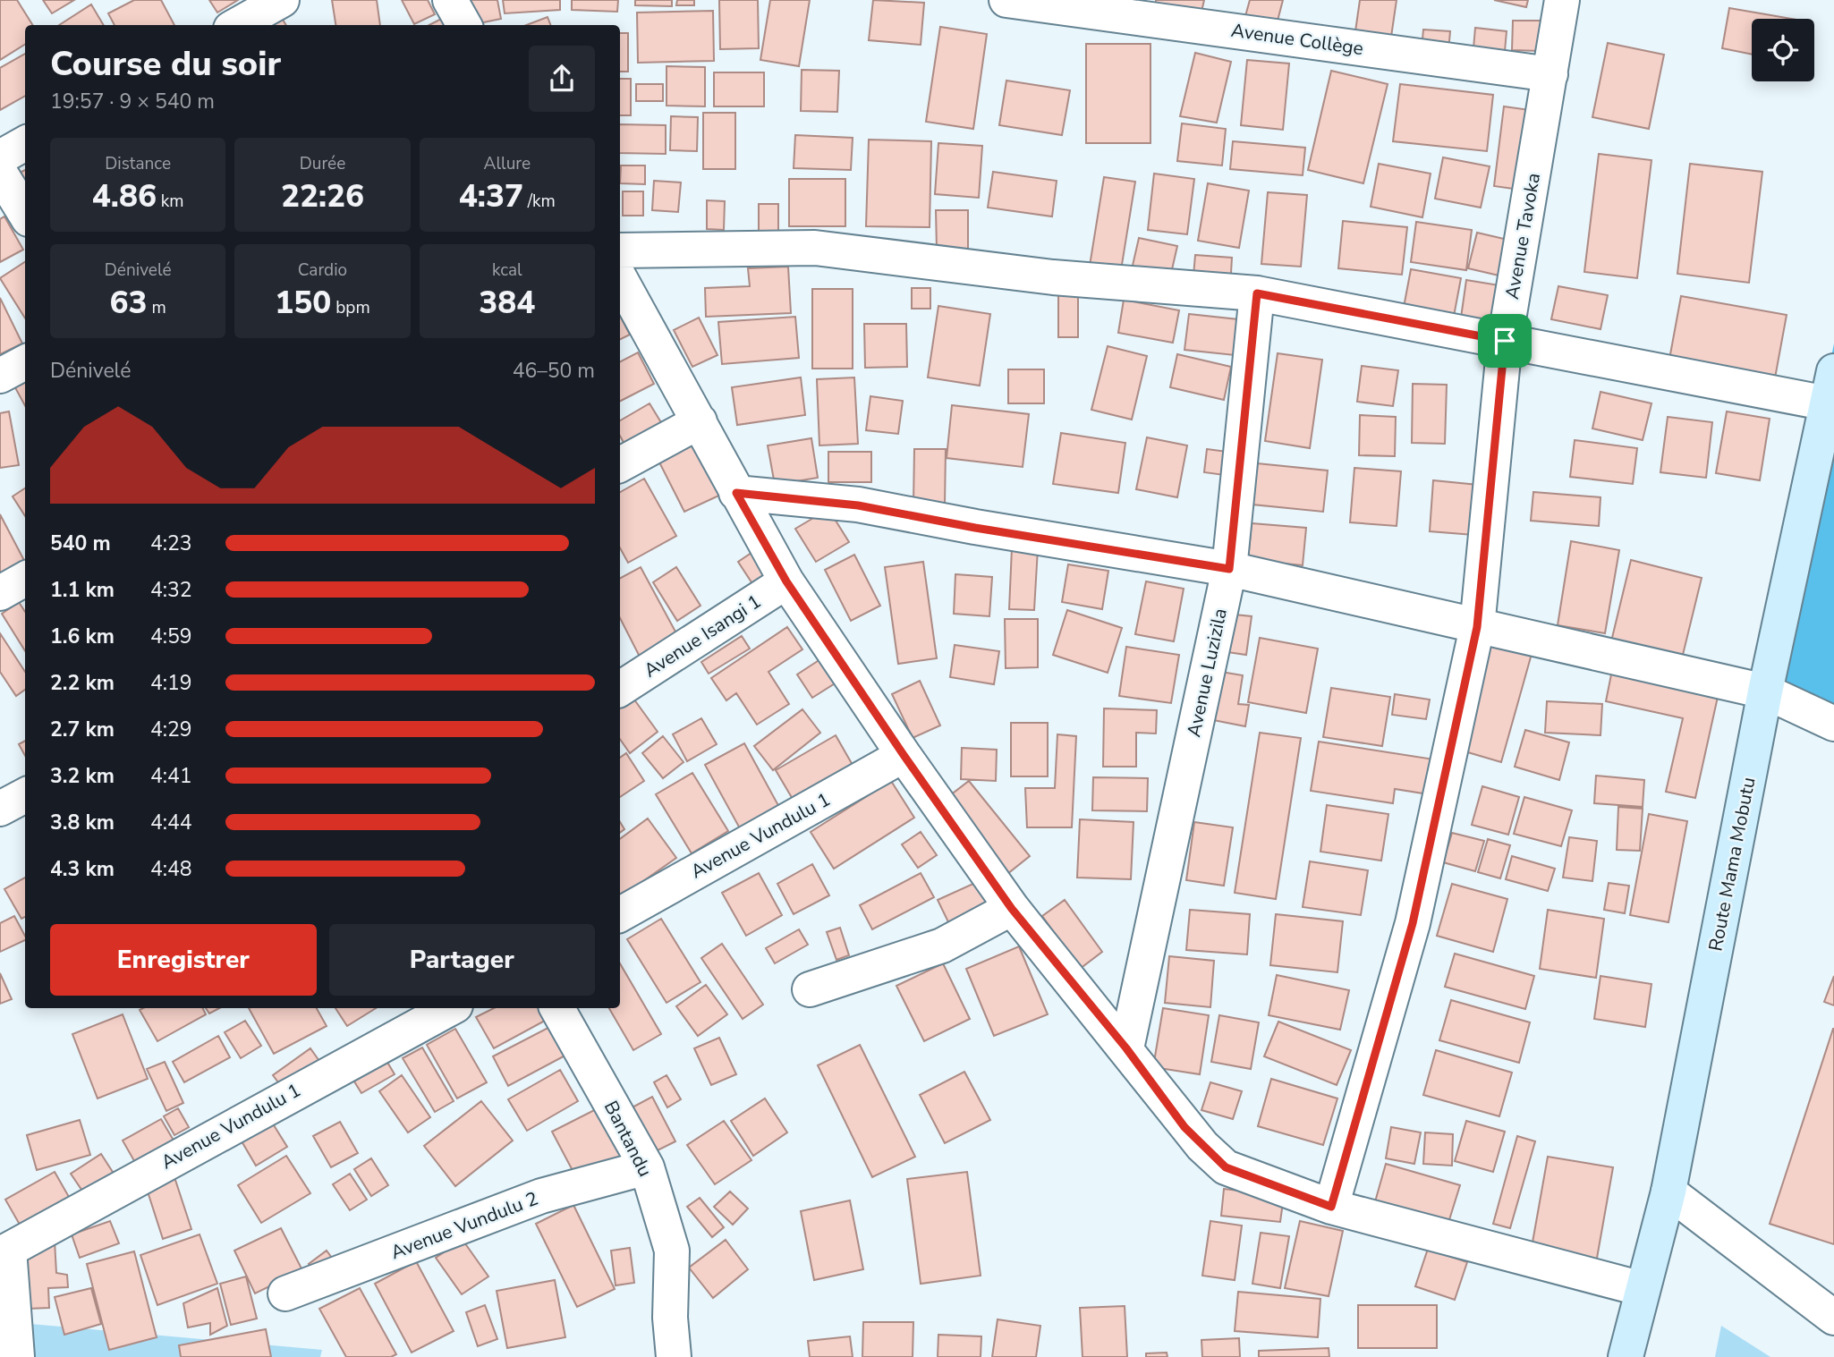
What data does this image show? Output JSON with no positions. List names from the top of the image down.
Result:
{
  "streets": {
    "street": [
      "Avenue Collège",
      "Avenue Tavoka",
      "Avenue Isangi 1",
      "Avenue Luzizila",
      "Avenue Vundulu 1",
      "Route Mama Mobutu",
      "Bantandu",
      "Avenue Vundulu 2"
    ]
  },
  "crossings": [
    ["Avenue Collège", "Avenue Tavoka"],
    ["Bantandu", "Avenue Vundulu 2"]
  ],
  "page": {
    "heading": ["Course du soir", "19:57 · 9 × 540 m"],
    "stats": [
      ["Distance", "4.86 km"],
      ["Durée", "22:26"],
      ["Allure", "4:37 /km"],
      ["Dénivelé", "63 m"],
      ["Cardio", "150 bpm"],
      ["kcal", "384"]
    ],
    "chart": ["Dénivelé", "46–50 m"],
    "list": [
      {
        "name": "540 m",
        "note": "4:23"
      },
      {
        "name": "1.1 km",
        "note": "4:32"
      },
      {
        "name": "1.6 km",
        "note": "4:59"
      },
      {
        "name": "2.2 km",
        "note": "4:19"
      },
      {
        "name": "2.7 km",
        "note": "4:29"
      },
      {
        "name": "3.2 km",
        "note": "4:41"
      },
      {
        "name": "3.8 km",
        "note": "4:44"
      },
      {
        "name": "4.3 km",
        "note": "4:48"
      }
    ],
    "buttons": ["Enregistrer", "Partager"]
  }
}
